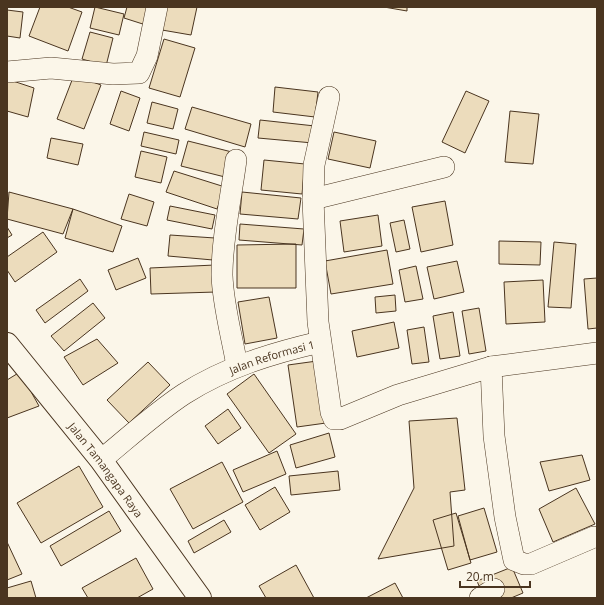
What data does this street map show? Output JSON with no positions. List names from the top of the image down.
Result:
{
  "streets": {
    "main road": ["Jalan Tamangapa Raya"],
    "street": ["Jalan Reformasi 1"]
  },
  "crossings": [
    ["Jalan Reformasi 1", "Jalan Tamangapa Raya"]
  ],
  "scale_bar": "20 m"
}
